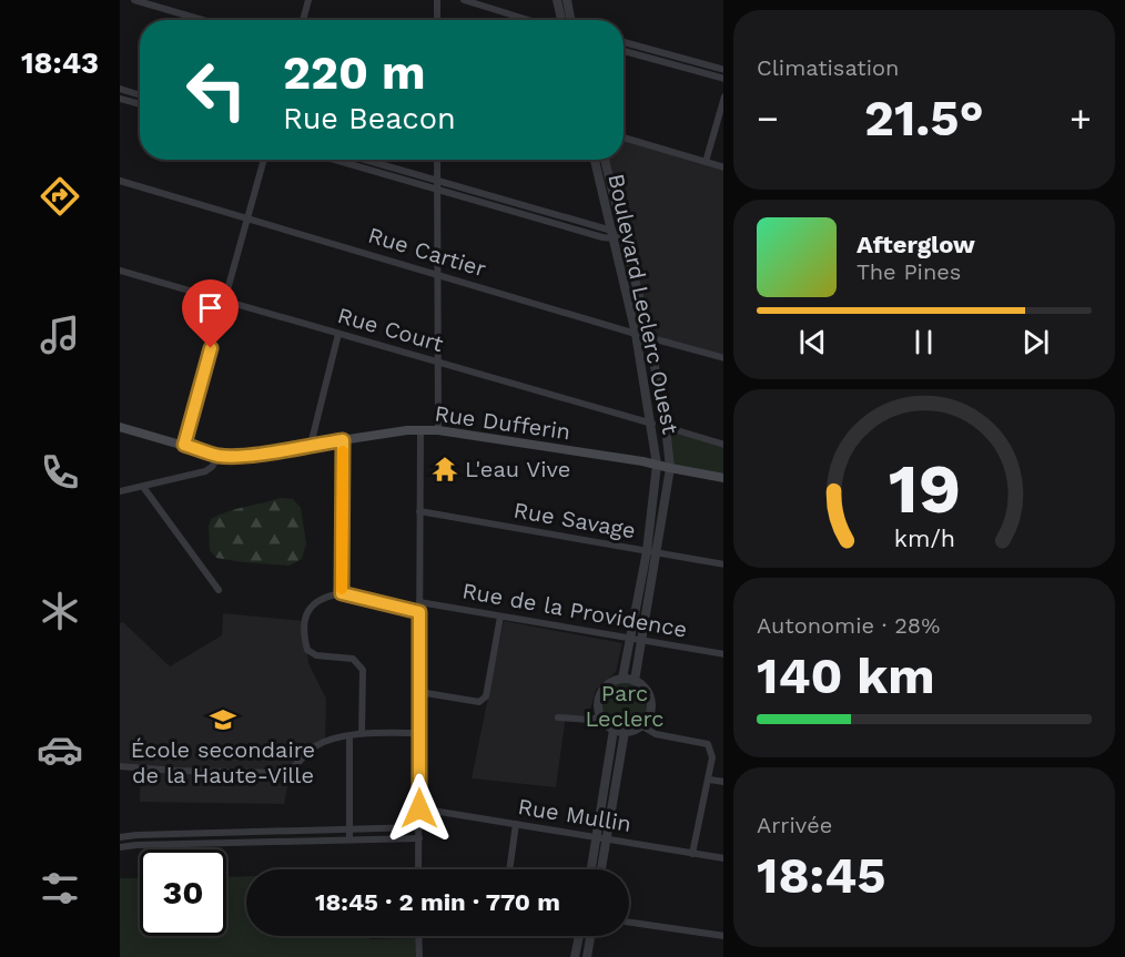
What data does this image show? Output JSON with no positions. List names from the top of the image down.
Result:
{
  "streets": {
    "main road": ["Rue Dufferin"],
    "street": [
      "Rue Cartier",
      "Boulevard Leclerc Ouest",
      "Rue Court",
      "Rue Savage",
      "Rue de la Providence",
      "Rue Mullin"
    ]
  },
  "crossings": [
    ["Rue Cartier", "Boulevard Leclerc Ouest"],
    ["Boulevard Leclerc Ouest", "Rue Court"],
    ["Boulevard Leclerc Ouest", "Rue Dufferin"],
    ["Boulevard Leclerc Ouest", "Rue Savage"]
  ],
  "parks": ["Parc Leclerc"],
  "places": {
    "temple": ["L'eau Vive"],
    "school or university": ["École secondaire de la Haute-Ville"]
  },
  "page": {
    "tabs": "18:43",
    "tile": [
      "Climatisation",
      ["Autonomie · 28%", "140 km"],
      ["Arrivée", "18:45"]
    ],
    "turn": ["220 m", "Rue Beacon"],
    "heat": ["−", "21.5°", "+"],
    "song": ["Afterglow", "The Pines"],
    "limit": "30",
    "trip": "18:45 · 2 min · 770 m",
    "gauge": ["19", "km/h"]
  }
}
